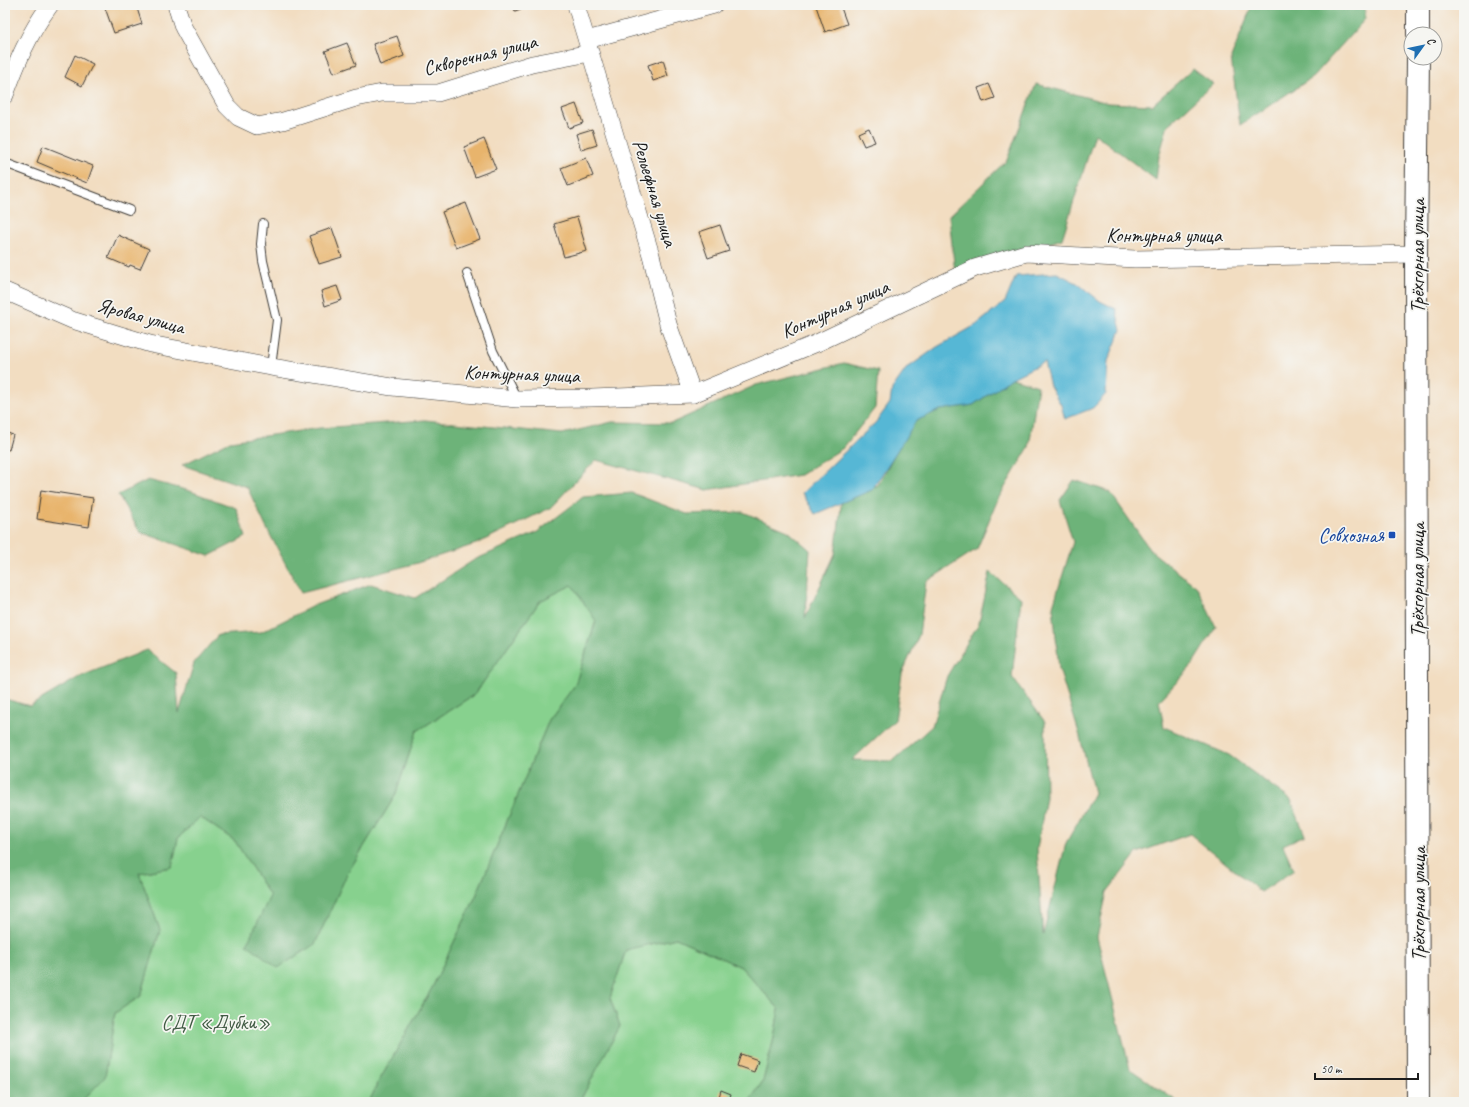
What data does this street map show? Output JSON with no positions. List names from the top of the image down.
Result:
{
  "streets": {
    "highway": ["Трёхгорная улица"],
    "street": [
      "Скворечная улица",
      "Рельефная улица",
      "Контурная улица",
      "Яровая улица"
    ]
  },
  "crossings": [
    ["Скворечная улица", "Рельефная улица"],
    ["Рельефная улица", "Контурная улица"],
    ["Контурная улица", "Трёхгорная улица"],
    ["Контурная улица", "Яровая улица"]
  ],
  "parks": ["СДТ «Дубки»"],
  "places": {
    "transit": ["Совхозная"]
  },
  "scale_bar": "50 m",
  "north": "top right"
}
